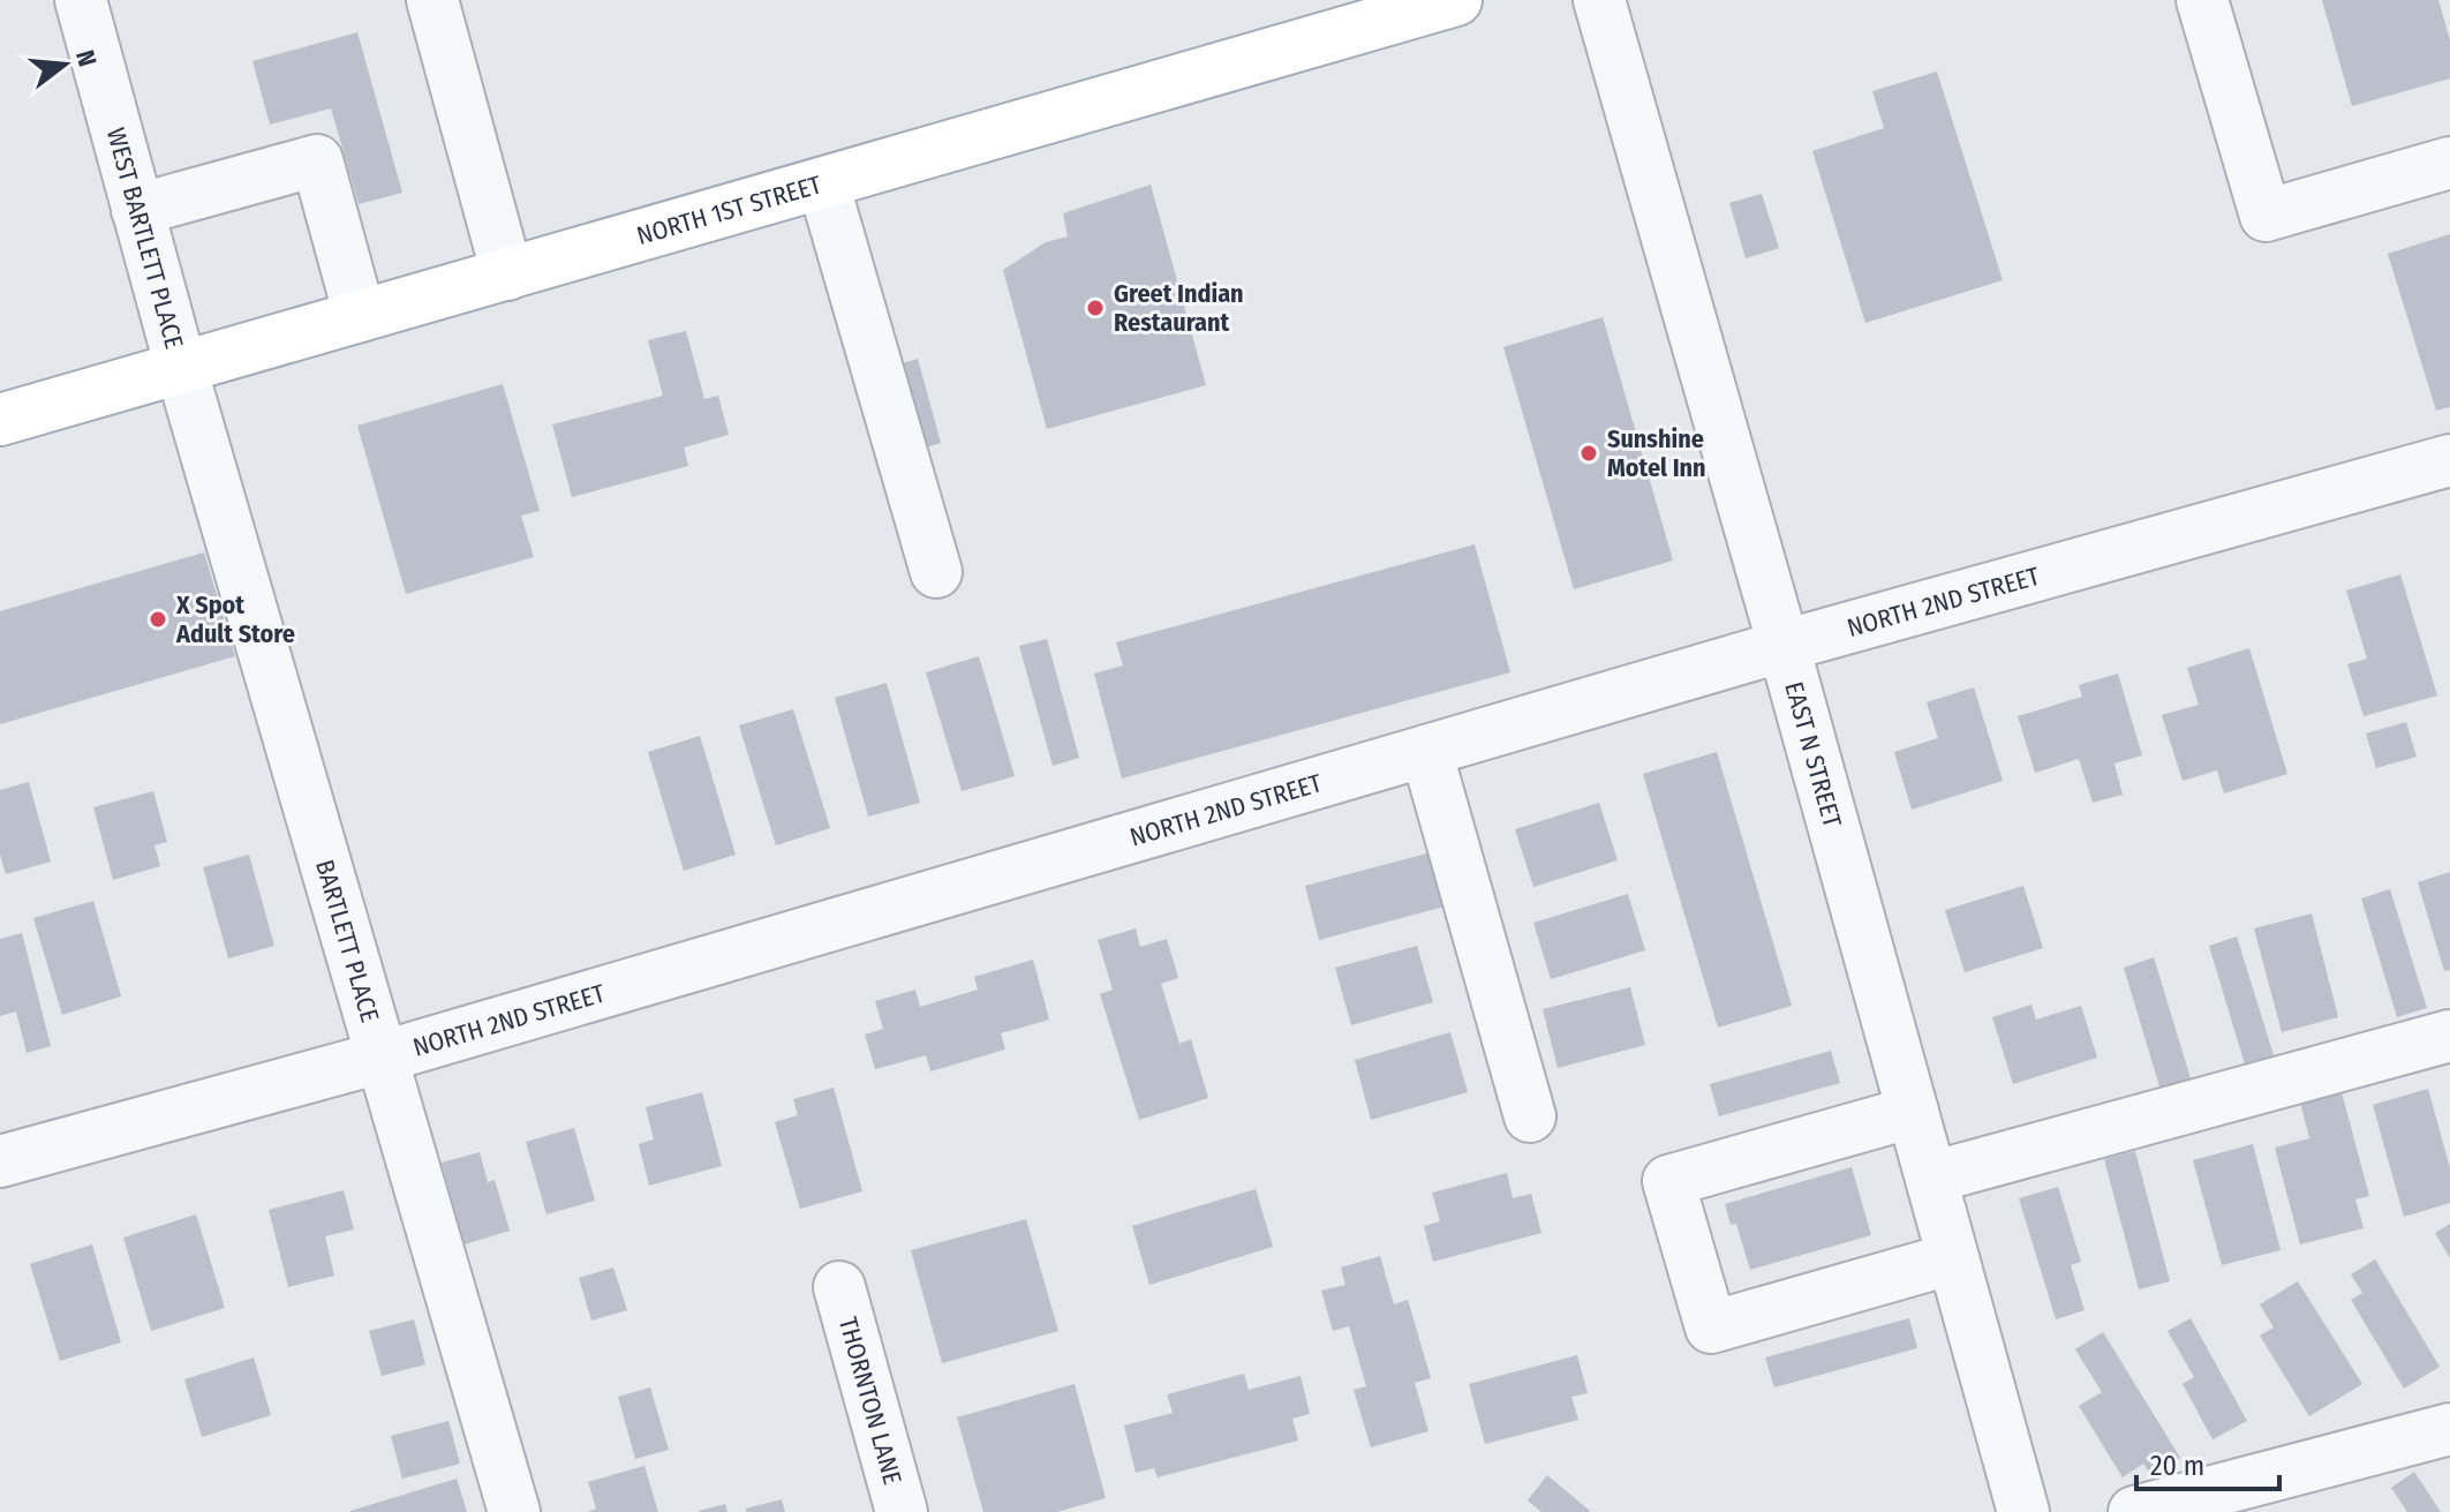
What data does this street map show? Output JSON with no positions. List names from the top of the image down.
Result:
{
  "streets": {
    "main road": ["NORTH 1ST STREET"],
    "street": [
      "WEST BARTLETT PLACE",
      "NORTH 2ND STREET",
      "EAST N STREET",
      "BARTLETT PLACE",
      "THORNTON LANE"
    ]
  },
  "crossings": [
    ["NORTH 1ST STREET", "WEST BARTLETT PLACE"],
    ["NORTH 1ST STREET", "BARTLETT PLACE"],
    ["WEST BARTLETT PLACE", "BARTLETT PLACE"],
    ["NORTH 2ND STREET", "EAST N STREET"],
    ["NORTH 2ND STREET", "BARTLETT PLACE"]
  ],
  "places": ["Greet Indian Restaurant", "Sunshine Motel Inn", "X Spot Adult Store"],
  "scale_bar": "20 m",
  "north": "right"
}
